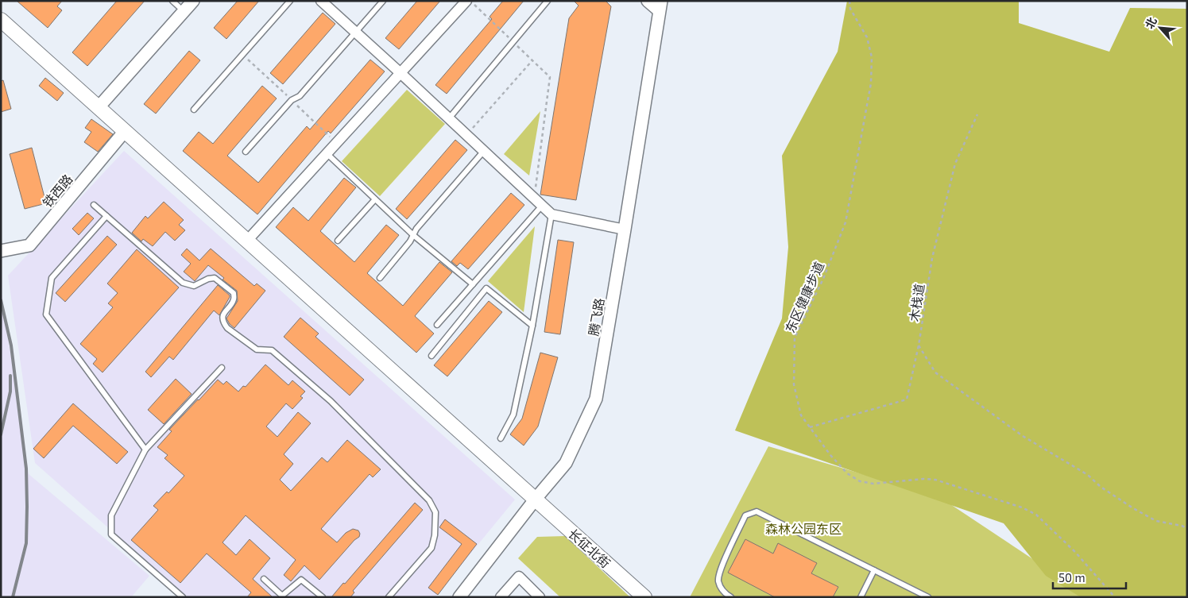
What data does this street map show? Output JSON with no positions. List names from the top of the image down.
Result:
{
  "streets": {
    "main road": ["长征北街"],
    "street": ["铁西路", "腾飞路"],
    "path": ["东区健康步道", "木栈道"]
  },
  "crossings": [
    ["铁西路", "长征北街"],
    ["东区健康步道", "木栈道"],
    ["腾飞路", "长征北街"]
  ],
  "parks": ["森林公园东区"],
  "scale_bar": "50 m",
  "north": "top left"
}
